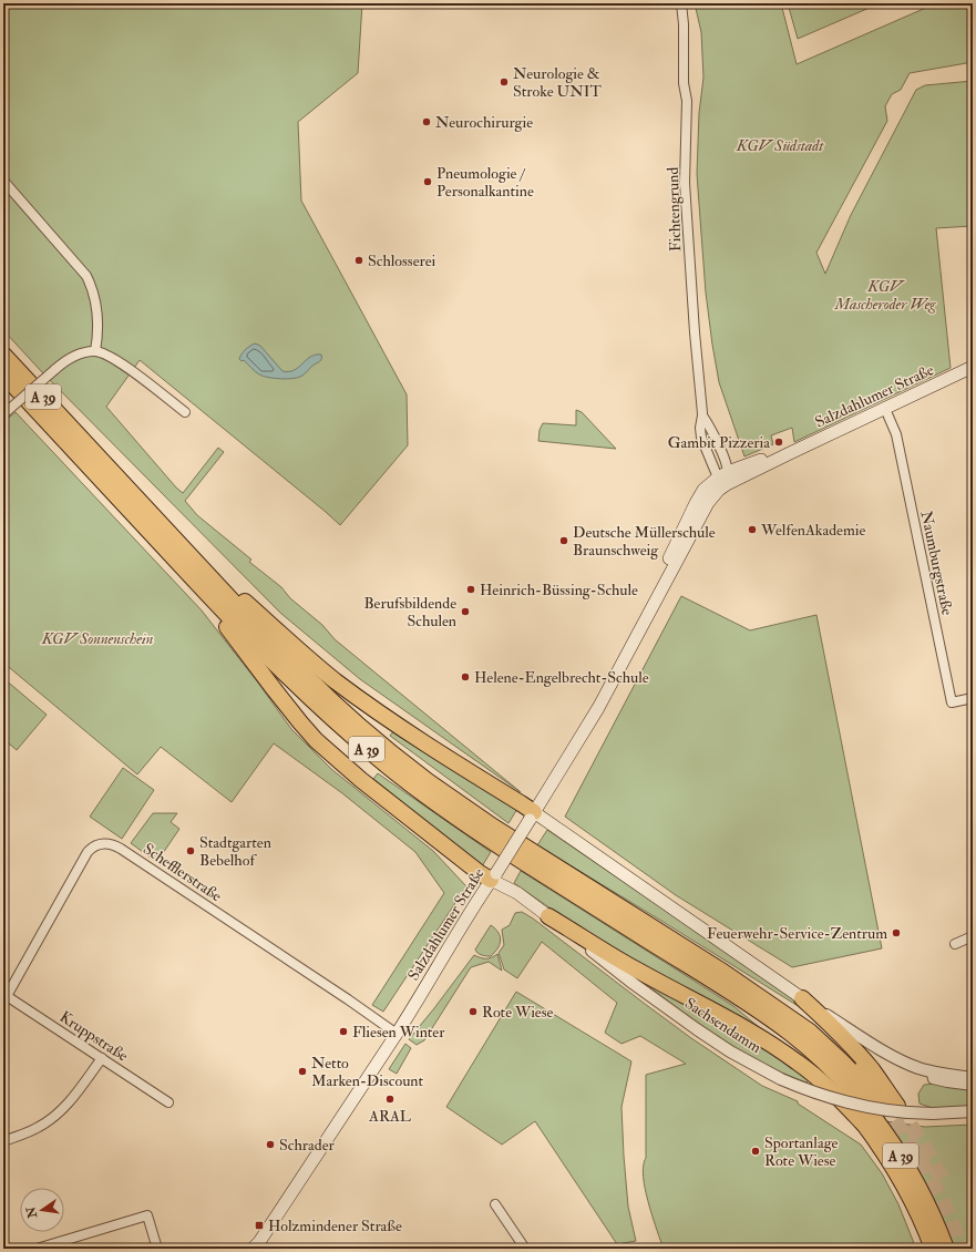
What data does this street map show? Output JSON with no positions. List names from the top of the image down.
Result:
{
  "streets": {
    "highway": ["A 39"],
    "main road": ["Salzdahlumer Straße", "Sachsendamm"],
    "street": [
      "Fichtengrund",
      "Naumburgstraße",
      "Schefflerstraße",
      "Kruppstraße"
    ]
  },
  "crossings": [
    ["Salzdahlumer Straße", "Naumburgstraße"],
    ["Salzdahlumer Straße", "Schefflerstraße"],
    ["Salzdahlumer Straße", "Sachsendamm"],
    ["Schefflerstraße", "Kruppstraße"]
  ],
  "parks": ["KGV Südstadt", "KGV Mascheroder Weg", "KGV Sonnenschein"],
  "places": {
    "other": [
      "Neurologie & Stroke UNIT",
      "Neurochirurgie",
      "Pneumologie / Personalkantine",
      "Schlosserei",
      "Gambit Pizzeria",
      "WelfenAkademie",
      "Deutsche Müllerschule Braunschweig",
      "Heinrich-Büssing-Schule",
      "Berufsbildende Schulen",
      "Helene-Engelbrecht-Schule",
      "Stadtgarten Bebelhof",
      "Feuerwehr-Service-Zentrum",
      "Rote Wiese",
      "Fliesen Winter",
      "Netto Marken-Discount",
      "ARAL",
      "Schrader",
      "Sportanlage Rote Wiese"
    ],
    "transit": ["Holzmindener Straße"]
  },
  "north": "left"
}
